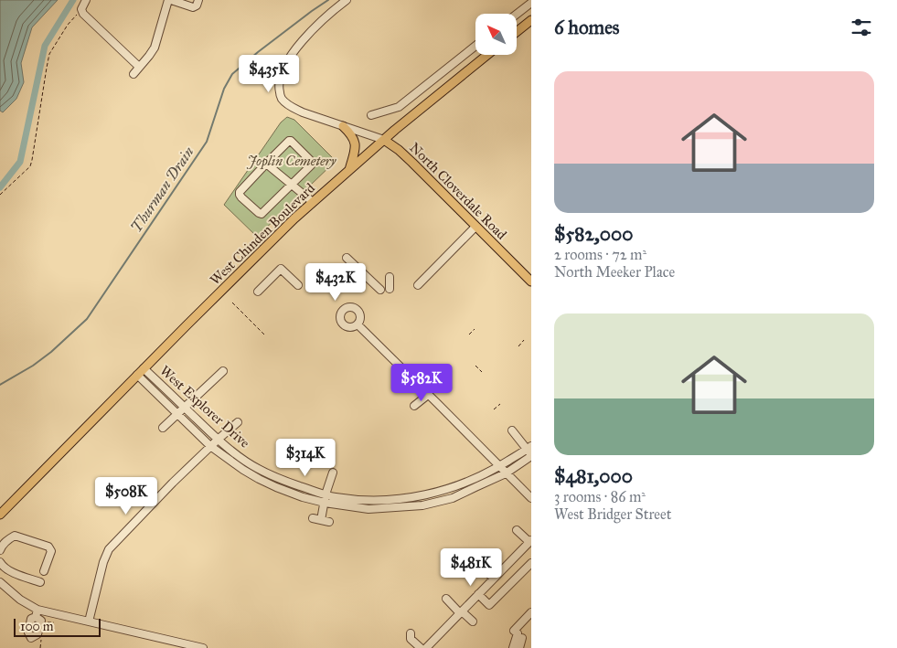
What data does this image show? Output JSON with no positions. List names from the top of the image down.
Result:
{
  "streets": {
    "main road": ["North Cloverdale Road", "West Chinden Boulevard"],
    "street": ["West Explorer Drive"]
  },
  "crossings": [
    ["North Cloverdale Road", "West Chinden Boulevard"],
    ["West Chinden Boulevard", "West Explorer Drive"]
  ],
  "water": ["Thurman Drain"],
  "parks": ["Joplin Cemetery"],
  "scale_bar": "100 m",
  "north": "top left",
  "page": {
    "heading": "6 homes",
    "price": [
      "$435K",
      "$432K",
      "$582K",
      "$314K",
      "$508K",
      "$481K"
    ],
    "list": [
      {
        "name": "$582,000",
        "note": "2 rooms · 72 m² · North Meeker Place"
      },
      {
        "name": "$481,000",
        "note": "3 rooms · 86 m² · West Bridger Street"
      }
    ],
    "scale": "100 m"
  }
}
